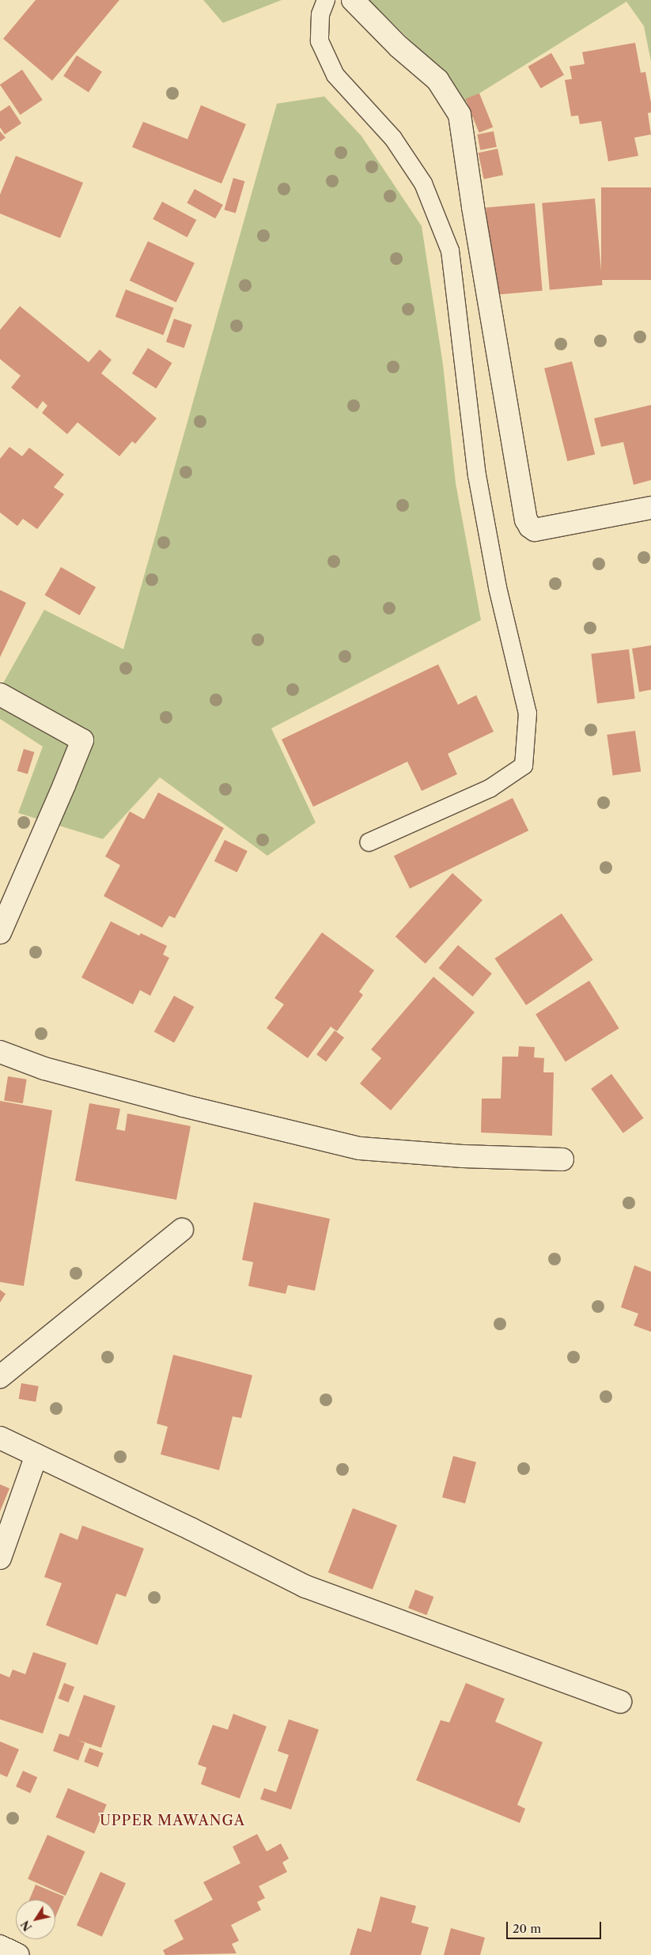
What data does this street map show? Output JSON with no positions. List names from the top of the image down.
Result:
{
  "districts": ["UPPER MAWANGA"],
  "scale_bar": "20 m",
  "north": "bottom left"
}
